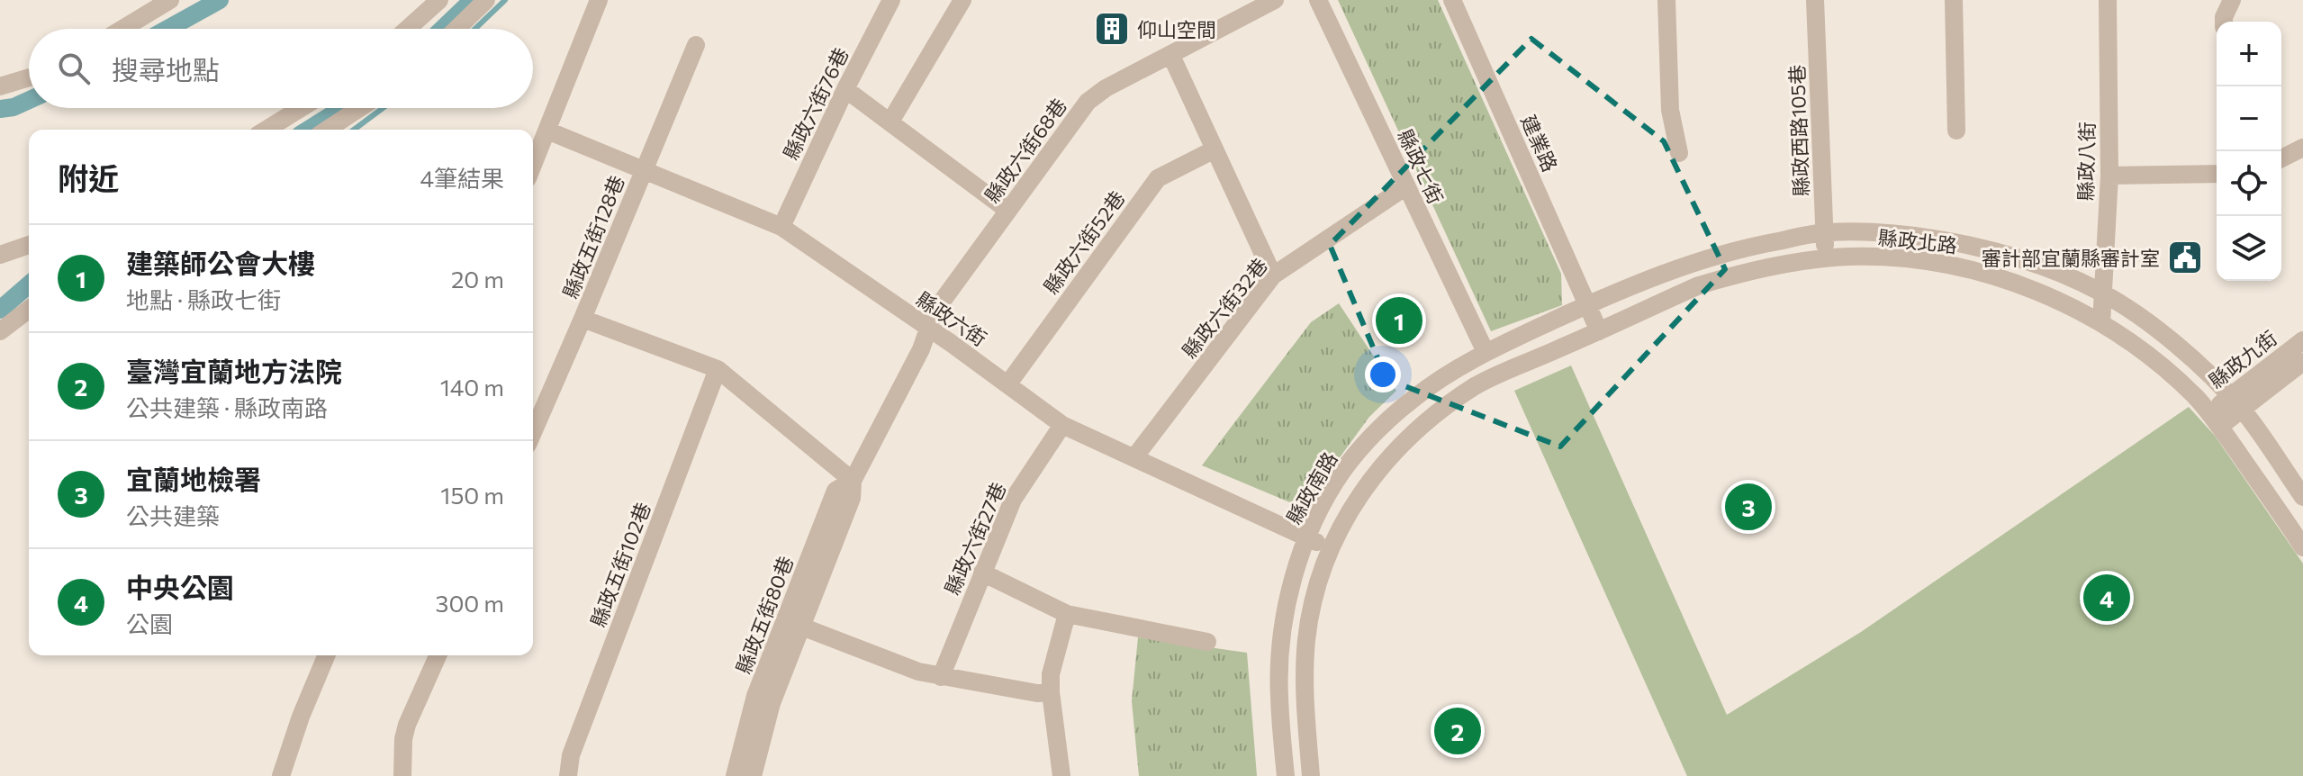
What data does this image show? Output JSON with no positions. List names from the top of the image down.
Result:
{
  "streets": {
    "street": [
      "縣政六街76巷",
      "縣政西路105巷",
      "建業路",
      "縣政六街68巷",
      "縣政八街",
      "縣政七街",
      "縣政五街128巷",
      "縣政北路",
      "縣政六街52巷",
      "縣政六街32巷",
      "縣政六街",
      "縣政九街",
      "縣政南路",
      "縣政六街27巷",
      "縣政五街102巷",
      "縣政五街80巷"
    ]
  },
  "crossings": [
    ["縣政六街76巷", "縣政六街"],
    ["縣政西路105巷", "縣政北路"],
    ["建業路", "縣政北路"],
    ["建業路", "縣政南路"],
    ["縣政六街68巷", "縣政六街"],
    ["縣政六街68巷", "縣政五街80巷"],
    ["縣政八街", "縣政北路"],
    ["縣政七街", "縣政六街32巷"],
    ["縣政七街", "縣政南路"],
    ["縣政五街128巷", "縣政六街"],
    ["縣政北路", "縣政九街"],
    ["縣政北路", "縣政南路"],
    ["縣政六街52巷", "縣政六街"],
    ["縣政六街32巷", "縣政六街"],
    ["縣政六街", "縣政南路"],
    ["縣政六街", "縣政六街27巷"],
    ["縣政六街", "縣政五街80巷"]
  ],
  "places": {
    "building": ["仰山空間"],
    "public building": ["審計部宜蘭縣審計室"]
  },
  "page": {
    "map_buttons": ["+", "−"],
    "search": "搜尋地點",
    "heading": ["附近", "4筆結果"],
    "list": [
      {
        "mark": "1",
        "name": "建築師公會大樓",
        "note": "地點 · 縣政七街",
        "value": "20 m"
      },
      {
        "mark": "2",
        "name": "臺灣宜蘭地方法院",
        "note": "公共建築 · 縣政南路",
        "value": "140 m"
      },
      {
        "mark": "3",
        "name": "宜蘭地檢署",
        "note": "公共建築",
        "value": "150 m"
      },
      {
        "mark": "4",
        "name": "中央公園",
        "note": "公園",
        "value": "300 m"
      }
    ],
    "pins": [
      "1",
      "3",
      "4",
      "2"
    ]
  }
}
